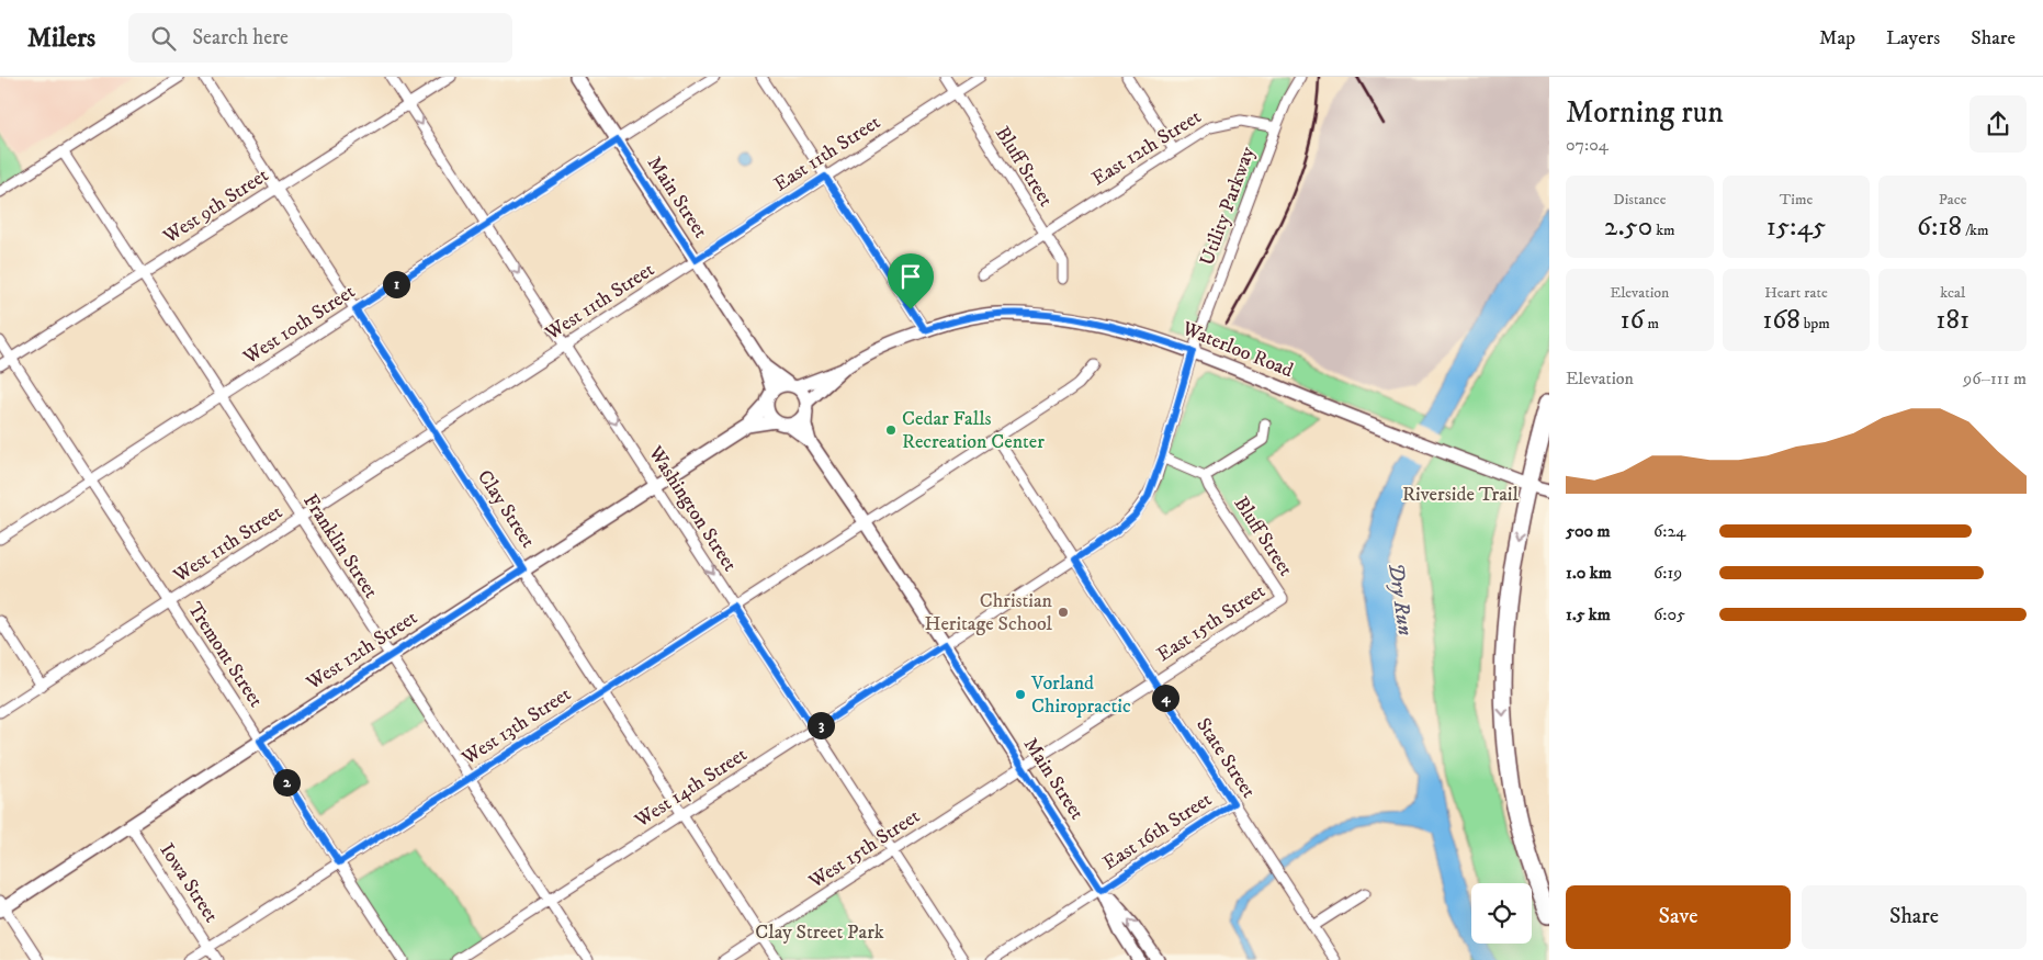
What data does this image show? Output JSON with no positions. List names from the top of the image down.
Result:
{
  "streets": {
    "main road": ["Main Street", "Waterloo Road", "West 12th Street"],
    "street": [
      "East 12th Street",
      "East 11th Street",
      "Bluff Street",
      "West 9th Street",
      "Utility Parkway",
      "West 11th Street",
      "West 10th Street",
      "Clay Street",
      "Washington Street",
      "Franklin Street",
      "East 15th Street",
      "Tremont Street",
      "West 13th Street",
      "State Street",
      "West 14th Street",
      "East 16th Street",
      "West 15th Street",
      "Iowa Street"
    ]
  },
  "crossings": [
    ["East 12th Street", "Bluff Street"],
    ["East 12th Street", "Utility Parkway"],
    ["East 11th Street", "Bluff Street"],
    ["East 11th Street", "Main Street"],
    ["East 11th Street", "West 11th Street"],
    ["Bluff Street", "East 15th Street"],
    ["Main Street", "West 11th Street"],
    ["Main Street", "West 10th Street"],
    ["Main Street", "Waterloo Road"],
    ["Main Street", "East 15th Street"],
    ["Main Street", "West 12th Street"],
    ["Main Street", "West 13th Street"],
    ["Main Street", "West 14th Street"],
    ["Main Street", "East 16th Street"],
    ["Main Street", "West 15th Street"],
    ["West 9th Street", "Clay Street"],
    ["West 9th Street", "Washington Street"],
    ["West 9th Street", "Franklin Street"],
    ["West 9th Street", "Tremont Street"],
    ["Utility Parkway", "Waterloo Road"],
    ["Utility Parkway", "State Street"],
    ["Utility Parkway", "West 14th Street"],
    ["West 11th Street", "Clay Street"],
    ["West 11th Street", "Washington Street"],
    ["West 11th Street", "Franklin Street"],
    ["West 11th Street", "Tremont Street"],
    ["West 10th Street", "Clay Street"],
    ["West 10th Street", "Washington Street"],
    ["West 10th Street", "Franklin Street"],
    ["West 10th Street", "Tremont Street"],
    ["Waterloo Road", "West 12th Street"],
    ["Clay Street", "West 12th Street"],
    ["Clay Street", "West 13th Street"],
    ["Clay Street", "West 14th Street"],
    ["Clay Street", "West 15th Street"],
    ["Washington Street", "West 12th Street"],
    ["Washington Street", "West 13th Street"],
    ["Washington Street", "West 14th Street"],
    ["Washington Street", "West 15th Street"],
    ["Franklin Street", "West 12th Street"],
    ["Franklin Street", "West 13th Street"],
    ["Franklin Street", "West 14th Street"],
    ["East 15th Street", "State Street"],
    ["East 15th Street", "West 15th Street"],
    ["West 12th Street", "Tremont Street"],
    ["West 12th Street", "Iowa Street"],
    ["Tremont Street", "West 13th Street"],
    ["West 13th Street", "State Street"],
    ["West 13th Street", "Iowa Street"],
    ["State Street", "West 14th Street"],
    ["State Street", "East 16th Street"]
  ],
  "one_way": ["Washington Street"],
  "water": ["Dry Run"],
  "parks": ["Riverside Trail", "Clay Street Park"],
  "places": ["Cedar Falls Recreation Center", "Christian Heritage School", "Vorland Chiropractic"],
  "page": {
    "header": "Milers",
    "search": "Search here",
    "nav": ["Map", "Layers", "Share"],
    "heading": ["Morning run", "07:04"],
    "stats": [
      ["Distance", "2.50 km"],
      ["Time", "15:45"],
      ["Pace", "6:18 /km"],
      ["Elevation", "16 m"],
      ["Heart rate", "168 bpm"],
      ["kcal", "181"]
    ],
    "pins": [
      "1",
      "4",
      "3",
      "2"
    ],
    "chart": ["Elevation", "96–111 m"],
    "list": [
      {
        "name": "500 m",
        "note": "6:24"
      },
      {
        "name": "1.0 km",
        "note": "6:19"
      },
      {
        "name": "1.5 km",
        "note": "6:05"
      }
    ],
    "buttons": ["Save", "Share"]
  }
}
